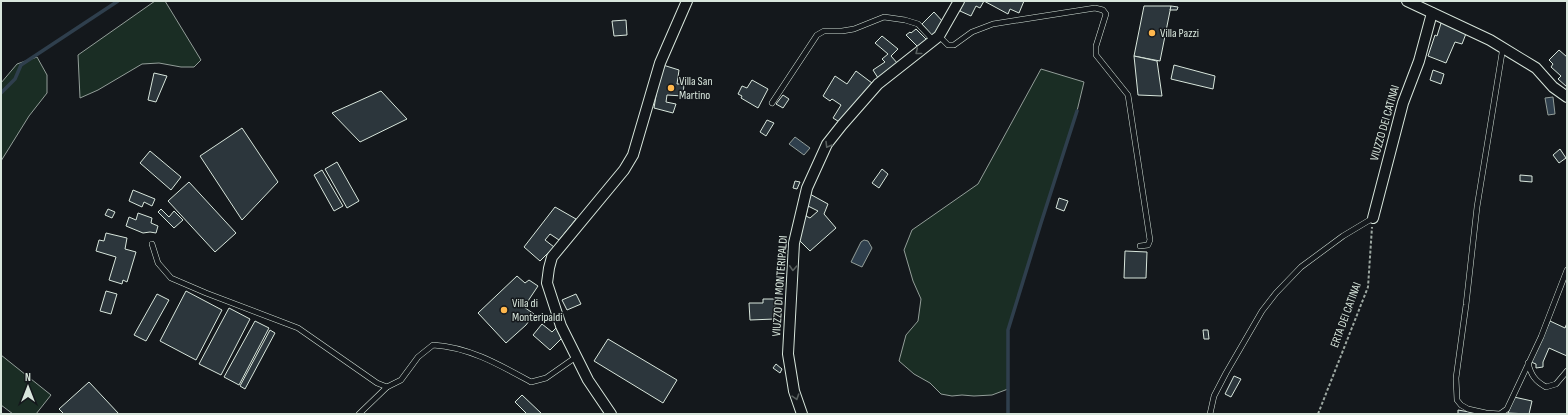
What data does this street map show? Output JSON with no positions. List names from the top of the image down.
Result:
{
  "streets": {
    "street": ["VIUZZO DEI CATINAI", "VIUZZO DI MONTERIPALDI"],
    "path": ["ERTA DEI CATINAI"]
  },
  "crossings": [
    ["VIUZZO DEI CATINAI", "ERTA DEI CATINAI"]
  ],
  "one_way": ["VIUZZO DI MONTERIPALDI"],
  "places": ["Villa Pazzi", "Villa San Martino", "Villa di Monteripaldi"],
  "north": "top"
}
